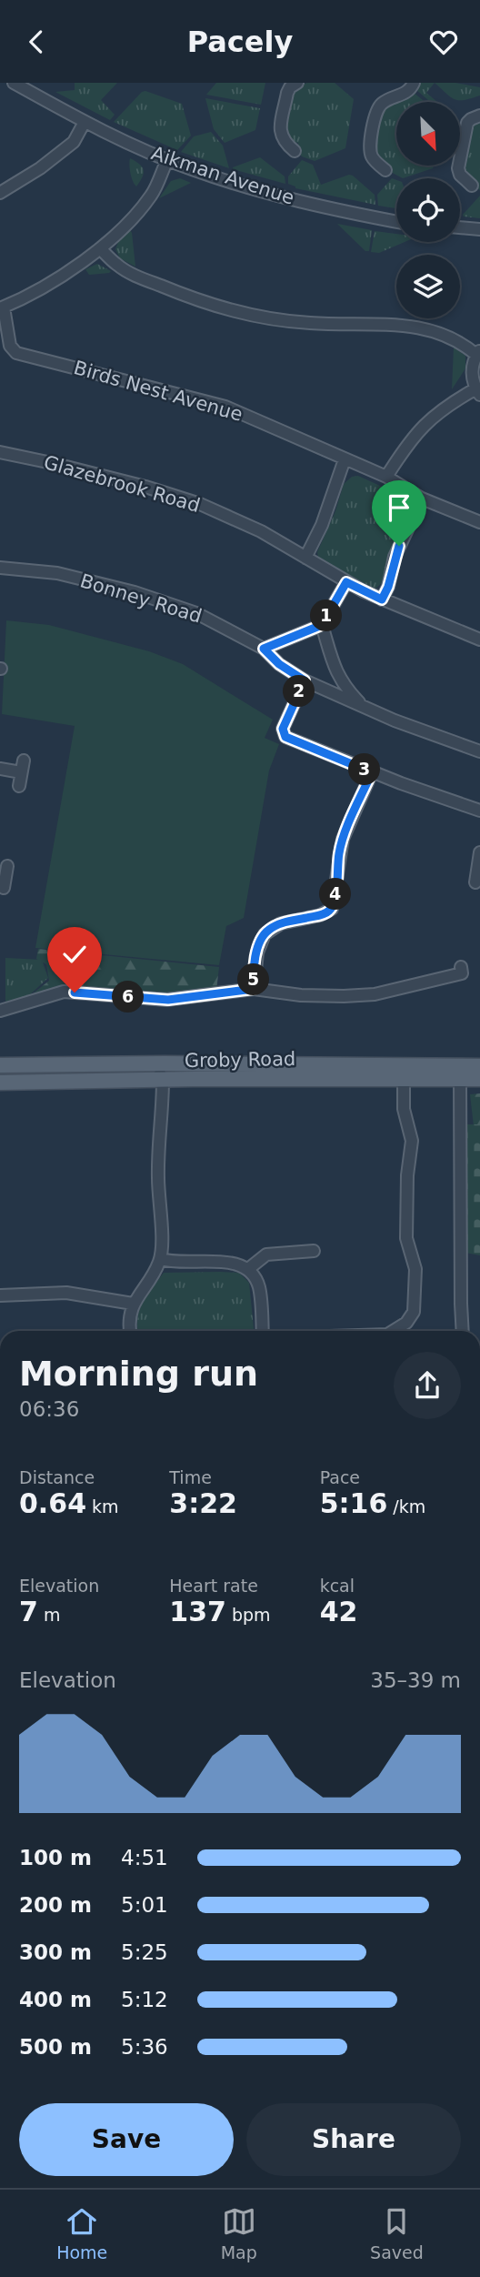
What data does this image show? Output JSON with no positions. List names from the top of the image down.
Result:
{
  "streets": {
    "main road": ["Groby Road"],
    "street": [
      "Aikman Avenue",
      "Birds Nest Avenue",
      "Glazebrook Road",
      "Bonney Road"
    ]
  },
  "north": "bottom right",
  "page": {
    "header": "Pacely",
    "pins": [
      "1",
      "2",
      "3",
      "4",
      "5",
      "6"
    ],
    "heading": ["Morning run", "06:36"],
    "stats": [
      ["Distance", "0.64 km"],
      ["Time", "3:22"],
      ["Pace", "5:16 /km"],
      ["Elevation", "7 m"],
      ["Heart rate", "137 bpm"],
      ["kcal", "42"]
    ],
    "chart": ["Elevation", "35–39 m"],
    "list": [
      {
        "name": "100 m",
        "note": "4:51"
      },
      {
        "name": "200 m",
        "note": "5:01"
      },
      {
        "name": "300 m",
        "note": "5:25"
      },
      {
        "name": "400 m",
        "note": "5:12"
      },
      {
        "name": "500 m",
        "note": "5:36"
      }
    ],
    "buttons": ["Save", "Share"],
    "tabs": ["Home", "Map", "Saved"]
  }
}
